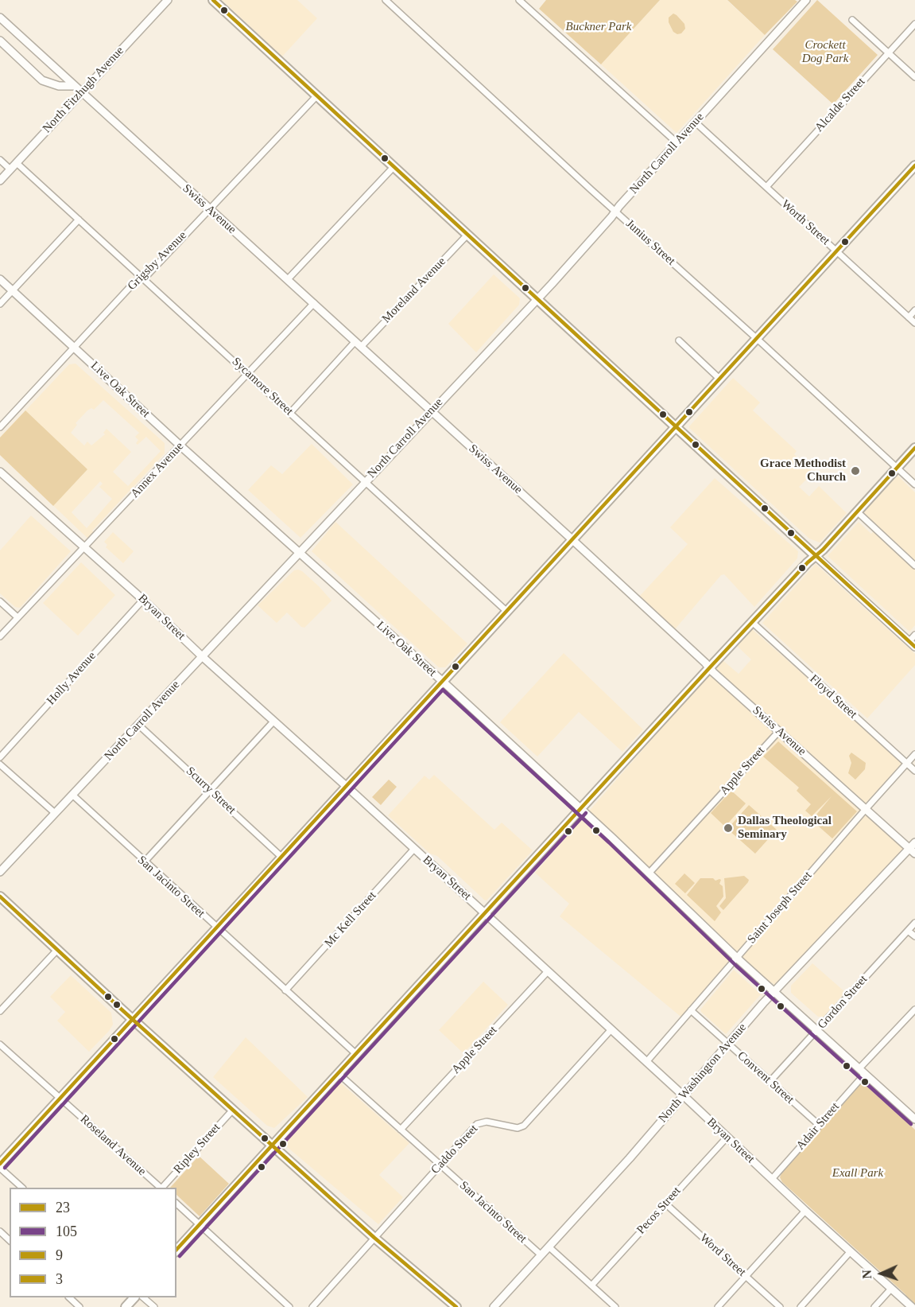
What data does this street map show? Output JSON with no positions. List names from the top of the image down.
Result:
{
  "streets": {
    "street": [
      "North Fitzhugh Avenue",
      "Alcalde Street",
      "North Carroll Avenue",
      "Swiss Avenue",
      "Worth Street",
      "Junius Street",
      "Grigsby Avenue",
      "Moreland Avenue",
      "Sycamore Street",
      "Live Oak Street",
      "Annex Avenue",
      "Bryan Street",
      "Holly Avenue",
      "Floyd Street",
      "Apple Street",
      "Scurry Street",
      "San Jacinto Street",
      "Saint Joseph Street",
      "Mc Kell Street",
      "Gordon Street",
      "North Washington Avenue",
      "Convent Street",
      "Adair Street",
      "Roseland Avenue",
      "Ripley Street",
      "Caddo Street",
      "Pecos Street",
      "Word Street"
    ]
  },
  "crossings": [
    ["North Fitzhugh Avenue", "Swiss Avenue"],
    ["North Fitzhugh Avenue", "Sycamore Street"],
    ["Alcalde Street", "Worth Street"],
    ["North Carroll Avenue", "Swiss Avenue"],
    ["North Carroll Avenue", "Worth Street"],
    ["North Carroll Avenue", "Junius Street"],
    ["North Carroll Avenue", "Sycamore Street"],
    ["North Carroll Avenue", "Live Oak Street"],
    ["North Carroll Avenue", "Bryan Street"],
    ["North Carroll Avenue", "Scurry Street"],
    ["North Carroll Avenue", "San Jacinto Street"],
    ["Swiss Avenue", "Grigsby Avenue"],
    ["Swiss Avenue", "Moreland Avenue"],
    ["Swiss Avenue", "Annex Avenue"],
    ["Swiss Avenue", "Apple Street"],
    ["Swiss Avenue", "Saint Joseph Street"],
    ["Swiss Avenue", "North Washington Avenue"],
    ["Grigsby Avenue", "Sycamore Street"],
    ["Grigsby Avenue", "Live Oak Street"],
    ["Moreland Avenue", "Sycamore Street"],
    ["Sycamore Street", "Annex Avenue"],
    ["Live Oak Street", "Annex Avenue"],
    ["Live Oak Street", "Apple Street"],
    ["Live Oak Street", "Saint Joseph Street"],
    ["Live Oak Street", "Gordon Street"],
    ["Live Oak Street", "North Washington Avenue"],
    ["Live Oak Street", "Adair Street"],
    ["Annex Avenue", "Bryan Street"],
    ["Bryan Street", "Holly Avenue"],
    ["Bryan Street", "Apple Street"],
    ["Bryan Street", "Saint Joseph Street"],
    ["Bryan Street", "Mc Kell Street"],
    ["Bryan Street", "North Washington Avenue"],
    ["Bryan Street", "Adair Street"],
    ["Bryan Street", "Caddo Street"],
    ["Bryan Street", "Pecos Street"],
    ["Floyd Street", "Saint Joseph Street"],
    ["Apple Street", "San Jacinto Street"],
    ["San Jacinto Street", "Mc Kell Street"],
    ["San Jacinto Street", "North Washington Avenue"],
    ["San Jacinto Street", "Caddo Street"],
    ["Saint Joseph Street", "Convent Street"],
    ["Gordon Street", "Convent Street"],
    ["North Washington Avenue", "Convent Street"],
    ["Convent Street", "Adair Street"],
    ["Pecos Street", "Word Street"]
  ],
  "parks": ["Buckner Park", "Crockett Dog Park", "Exall Park"],
  "places": ["Grace Methodist Church", "Dallas Theological Seminary"],
  "lines": [
    "transit line 9",
    "transit line 23",
    "transit line 105",
    "transit line 3"
  ],
  "legend": [
    "23",
    "105",
    "9",
    "3"
  ],
  "north": "left"
}
